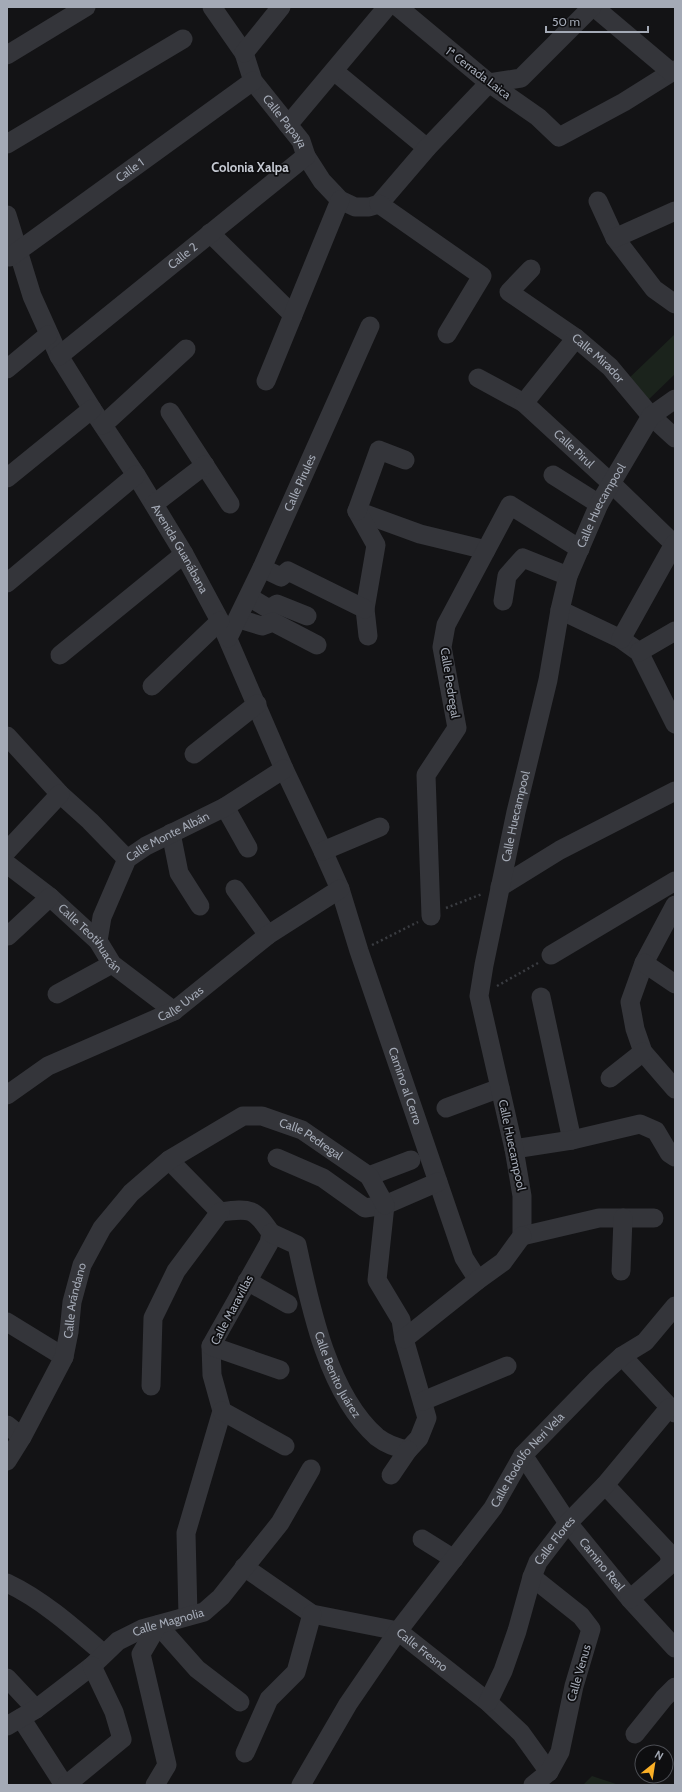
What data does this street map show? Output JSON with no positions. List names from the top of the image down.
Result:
{
  "streets": {
    "street": [
      "1ª Cerrada Laica",
      "Calle Papaya",
      "Calle 1",
      "Calle 2",
      "Calle Mirador",
      "Calle Pirul",
      "Calle Pirules",
      "Calle Huecampool",
      "Avenida Guanábana",
      "Calle Pedregal",
      "Calle Monte Albán",
      "Calle Teotihuacán",
      "Calle Uvas",
      "Camino al Cerro",
      "Calle Arándano",
      "Calle Maravillas",
      "Calle Benito Juárez",
      "Calle Rodolfo Neri Vela",
      "Calle Flores",
      "Camino Real",
      "Calle Magnolia",
      "Calle Fresno",
      "Calle Venus"
    ]
  },
  "crossings": [
    ["Calle Papaya", "Calle 1"],
    ["Calle Papaya", "Calle 2"],
    ["Calle 1", "Avenida Guanábana"],
    ["Calle 2", "Avenida Guanábana"],
    ["Calle Mirador", "Calle Huecampool"],
    ["Calle Pirul", "Calle Huecampool"],
    ["Calle Pirules", "Avenida Guanábana"],
    ["Calle Huecampool", "Calle Pedregal"],
    ["Avenida Guanábana", "Calle Monte Albán"],
    ["Avenida Guanábana", "Calle Uvas"],
    ["Avenida Guanábana", "Camino al Cerro"],
    ["Calle Pedregal", "Calle Arándano"],
    ["Calle Monte Albán", "Calle Teotihuacán"],
    ["Calle Teotihuacán", "Calle Uvas"],
    ["Calle Uvas", "Camino al Cerro"],
    ["Calle Maravillas", "Calle Benito Juárez"],
    ["Calle Rodolfo Neri Vela", "Calle Flores"],
    ["Calle Rodolfo Neri Vela", "Camino Real"],
    ["Calle Rodolfo Neri Vela", "Calle Fresno"],
    ["Calle Flores", "Camino Real"],
    ["Calle Flores", "Calle Fresno"],
    ["Calle Flores", "Calle Venus"],
    ["Calle Magnolia", "Calle Fresno"],
    ["Calle Fresno", "Calle Venus"]
  ],
  "districts": ["Colonia Xalpa"],
  "scale_bar": "50 m",
  "north": "top right"
}
